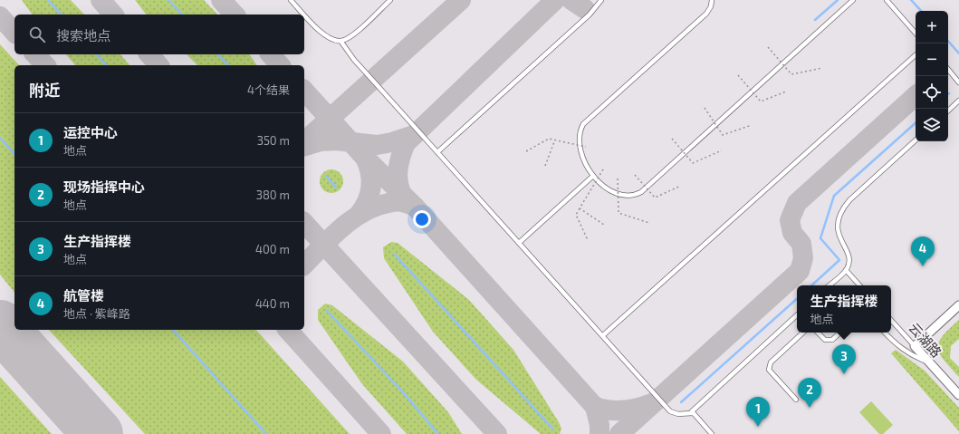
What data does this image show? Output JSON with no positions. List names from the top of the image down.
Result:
{
  "streets": {
    "street": ["云湖路"]
  },
  "page": {
    "map_buttons": ["+", "−"],
    "search": "搜索地点",
    "heading": ["附近", "4个结果"],
    "list": [
      {
        "mark": "1",
        "name": "运控中心",
        "note": "地点",
        "value": "350 m"
      },
      {
        "mark": "2",
        "name": "现场指挥中心",
        "note": "地点",
        "value": "380 m"
      },
      {
        "mark": "3",
        "name": "生产指挥楼",
        "note": "地点",
        "value": "400 m"
      },
      {
        "mark": "4",
        "name": "航管楼",
        "note": "地点 · 紫峰路",
        "value": "440 m"
      }
    ],
    "pins": [
      "4",
      "3",
      "2",
      "1"
    ],
    "popup": ["生产指挥楼", "地点"]
  }
}
